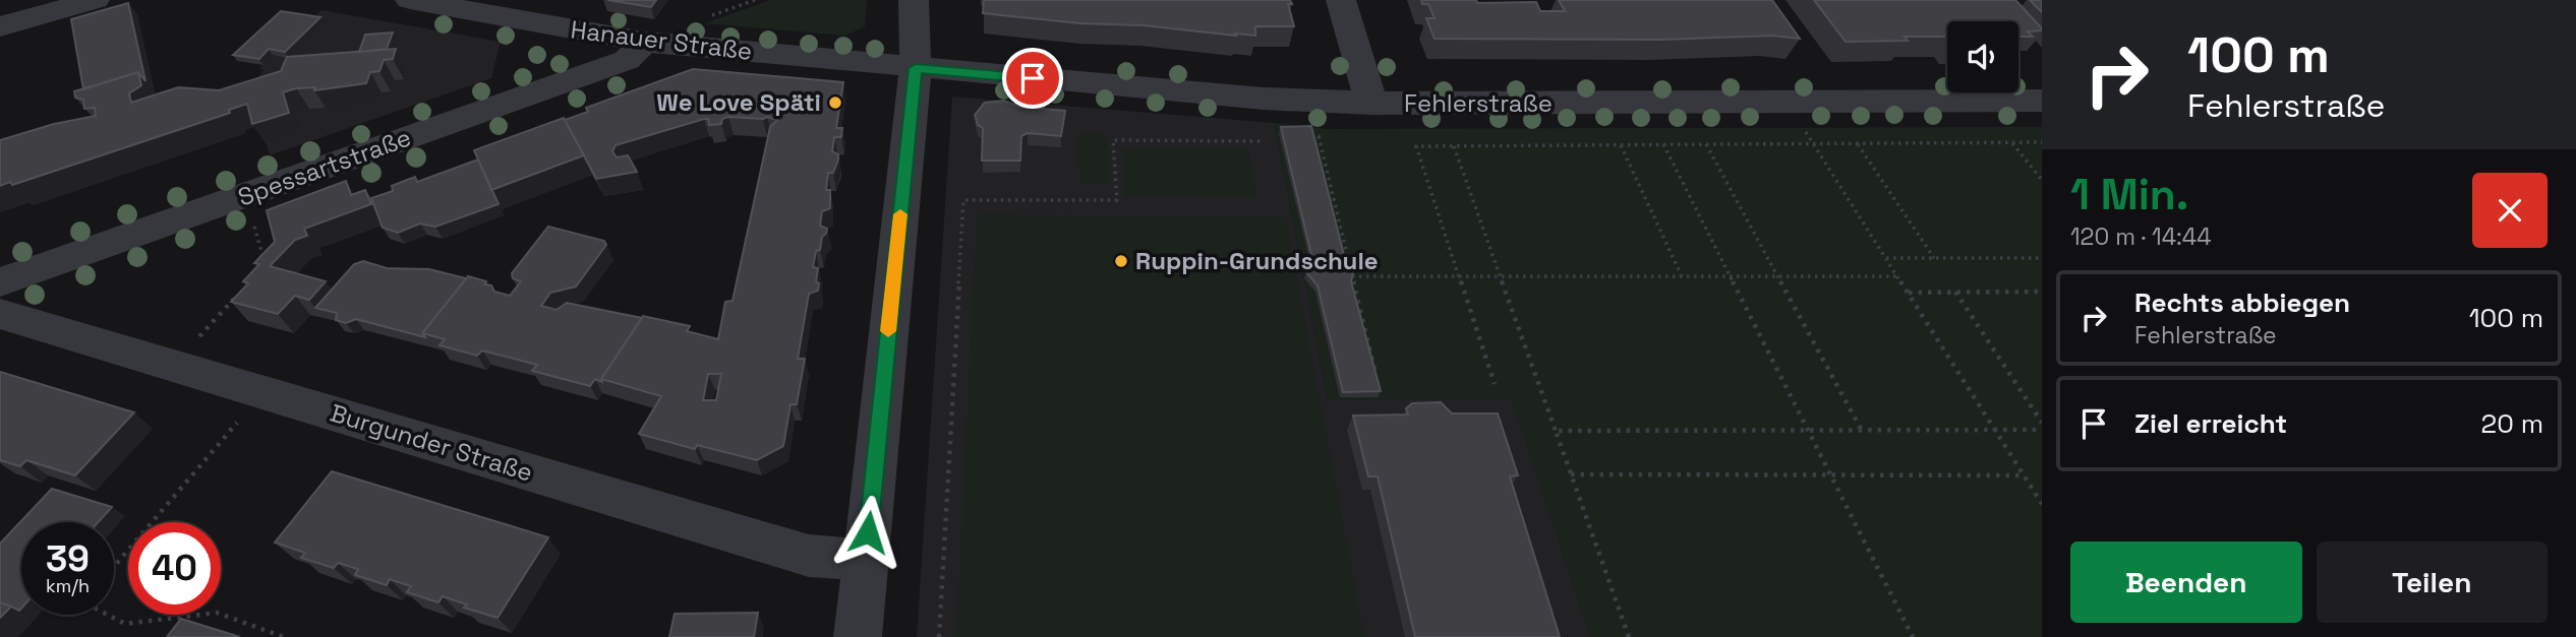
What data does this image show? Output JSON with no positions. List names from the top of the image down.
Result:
{
  "streets": {
    "street": [
      "Hanauer Straße",
      "Fehlerstraße",
      "Spessartstraße",
      "Burgunder Straße"
    ]
  },
  "crossings": [
    ["Hanauer Straße", "Fehlerstraße"],
    ["Hanauer Straße", "Spessartstraße"]
  ],
  "places": ["We Love Späti", "Ruppin-Grundschule"],
  "page": {
    "turn": ["100 m", "Fehlerstraße"],
    "heading": ["1 Min.", "120 m · 14:44"],
    "list": [
      {
        "name": "Rechts abbiegen",
        "note": "Fehlerstraße",
        "value": "100 m"
      },
      {
        "name": "Ziel erreicht",
        "value": "20 m"
      }
    ],
    "speed": "39 km/h",
    "limit": "40",
    "buttons": ["Beenden", "Teilen"]
  }
}
